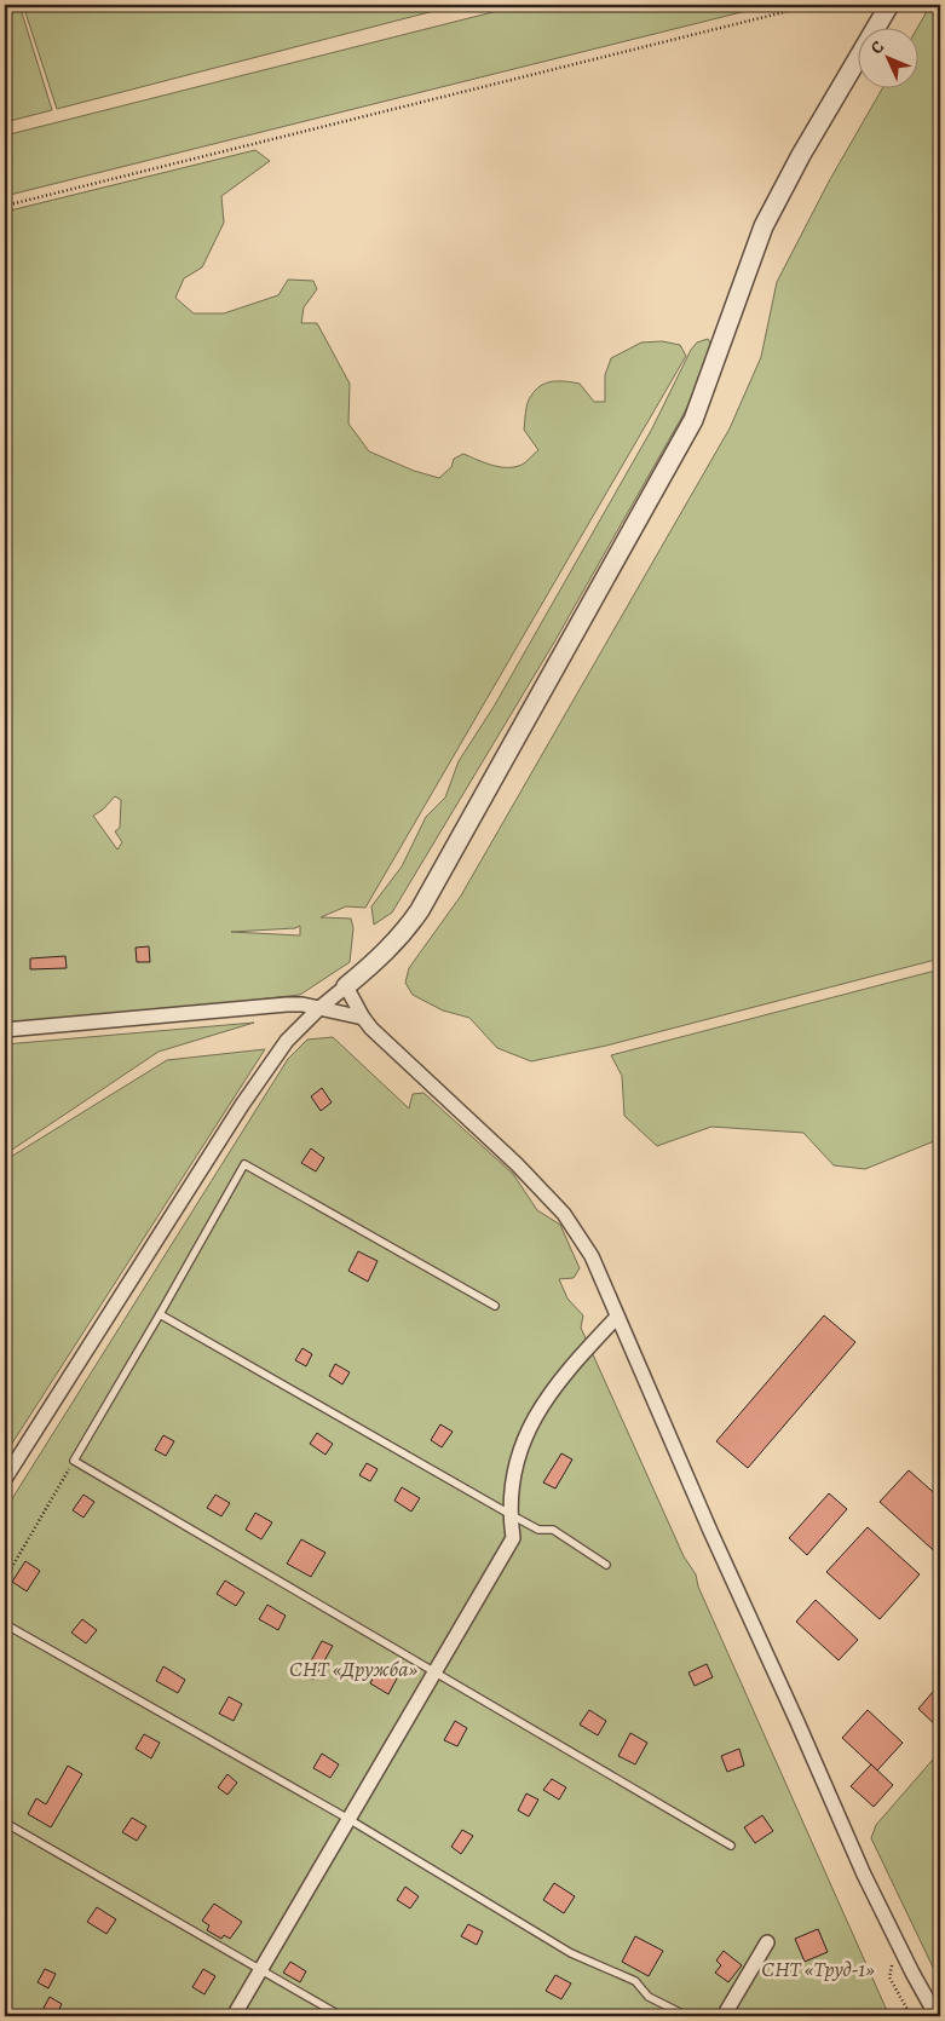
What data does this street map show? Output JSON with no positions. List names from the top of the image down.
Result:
{
  "parks": ["СНТ «Дружба»", "СНТ «Труд-1»"],
  "north": "top left"
}
